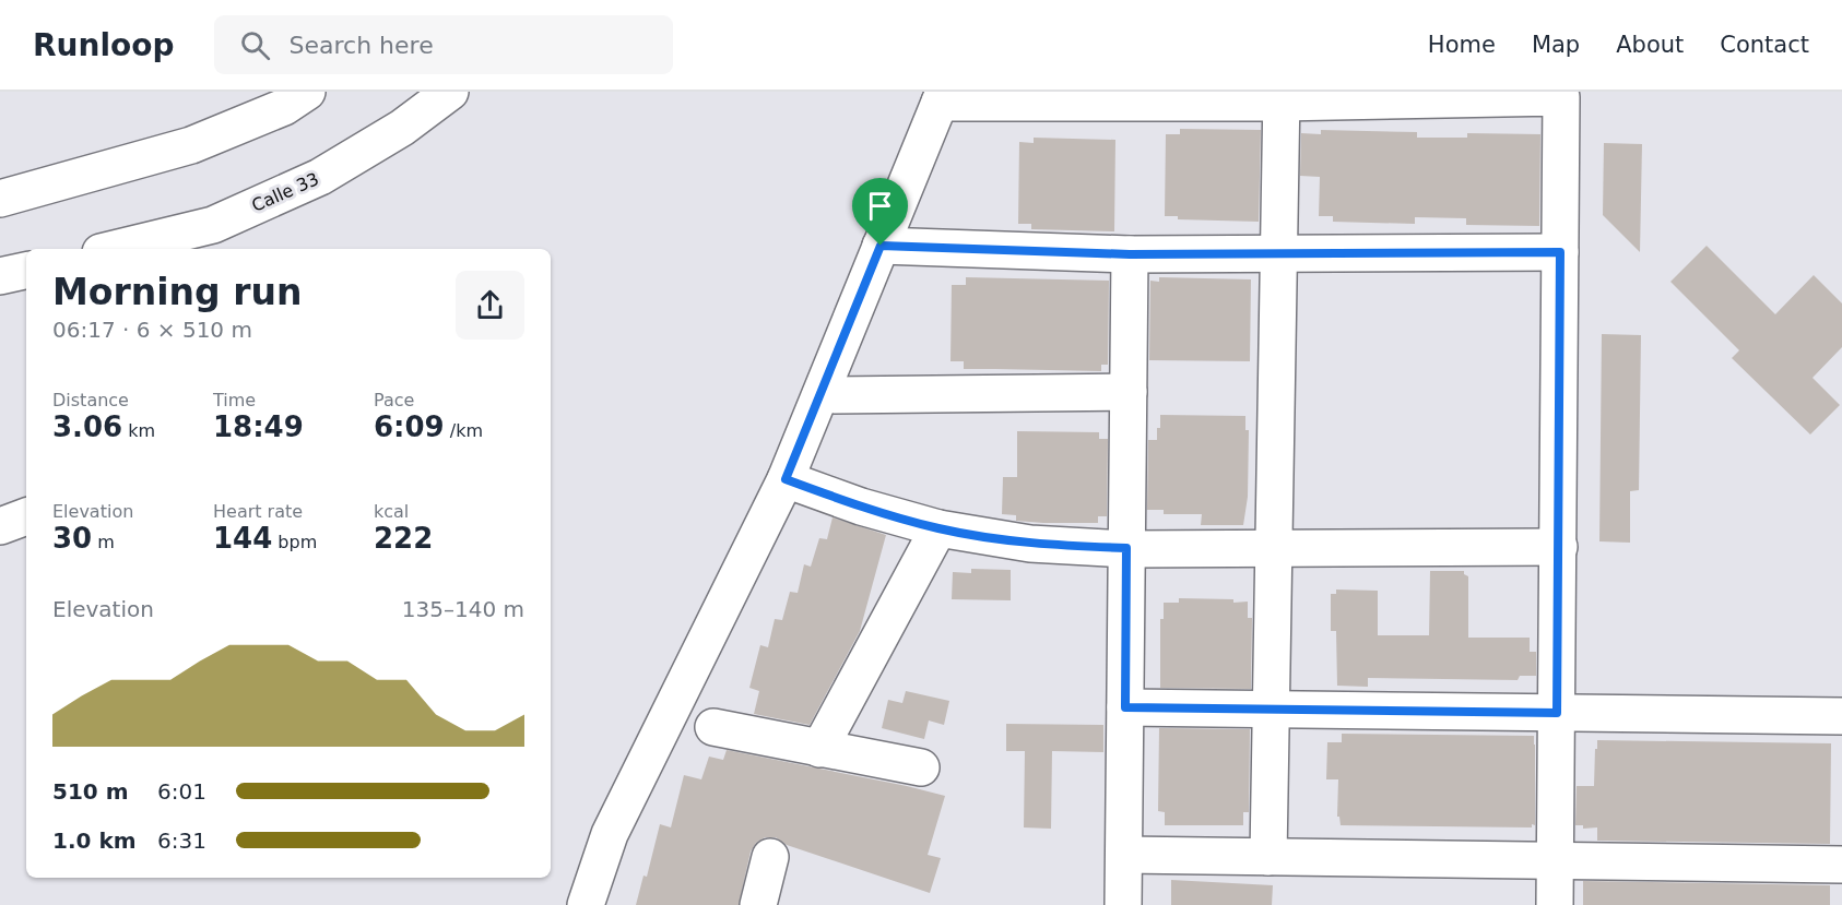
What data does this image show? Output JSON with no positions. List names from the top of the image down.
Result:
{
  "streets": {
    "street": ["Calle 33"]
  },
  "page": {
    "header": "Runloop",
    "search": "Search here",
    "nav": [
      "Home",
      "Map",
      "About",
      "Contact"
    ],
    "heading": ["Morning run", "06:17 · 6 × 510 m"],
    "stats": [
      ["Distance", "3.06 km"],
      ["Time", "18:49"],
      ["Pace", "6:09 /km"],
      ["Elevation", "30 m"],
      ["Heart rate", "144 bpm"],
      ["kcal", "222"]
    ],
    "chart": ["Elevation", "135–140 m"],
    "list": [
      {
        "name": "510 m",
        "note": "6:01"
      },
      {
        "name": "1.0 km",
        "note": "6:31"
      }
    ]
  }
}
